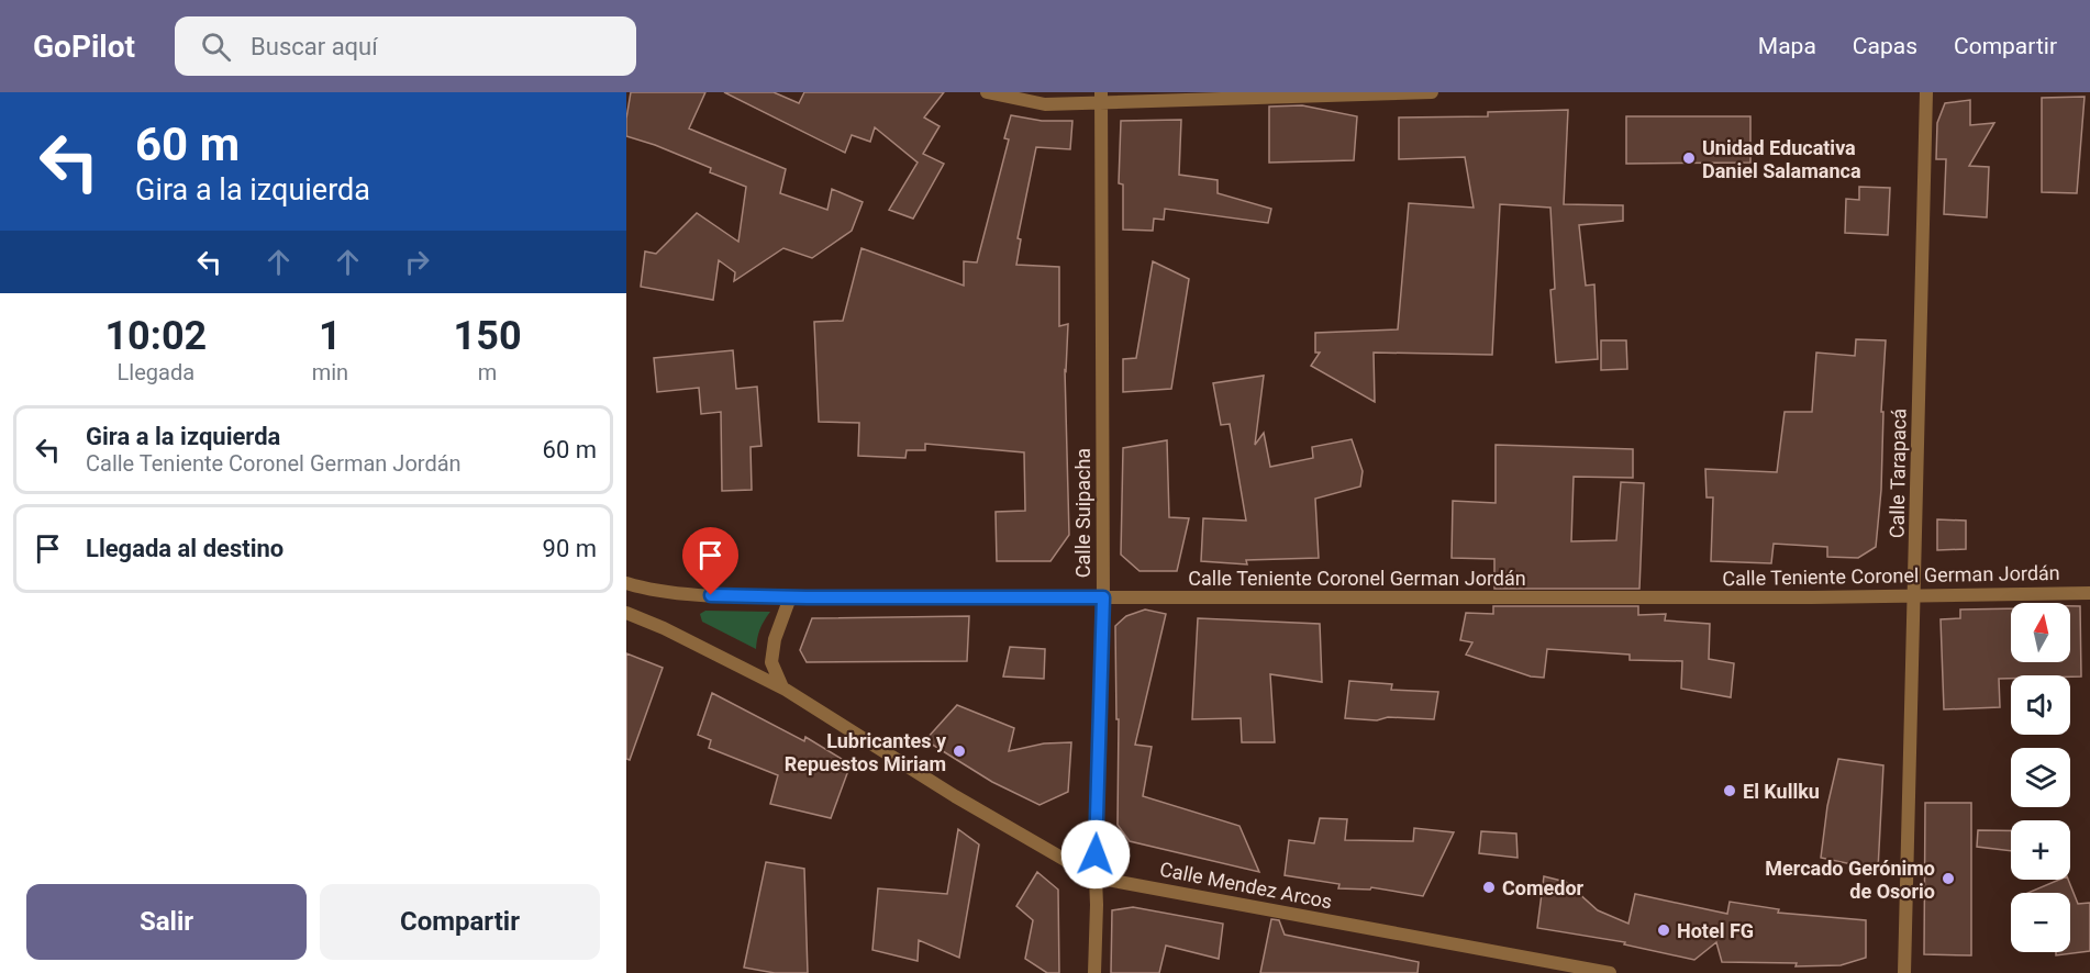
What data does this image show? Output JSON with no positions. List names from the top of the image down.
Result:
{
  "streets": {
    "street": [
      "Calle Tarapacá",
      "Calle Suipacha",
      "Calle Teniente Coronel German Jordán",
      "Calle Mendez Arcos"
    ]
  },
  "crossings": [
    ["Calle Tarapacá", "Calle Teniente Coronel German Jordán"],
    ["Calle Suipacha", "Calle Teniente Coronel German Jordán"],
    ["Calle Suipacha", "Calle Mendez Arcos"]
  ],
  "places": [
    "Unidad Educativa Daniel Salamanca",
    "Lubricantes y Repuestos Miriam",
    "El Kullku",
    "Mercado Gerónimo de Osorio",
    "Comedor",
    "Hotel FG"
  ],
  "north": "top",
  "page": {
    "header": "GoPilot",
    "search": "Buscar aquí",
    "nav": ["Mapa", "Capas", "Compartir"],
    "turn": ["60 m", "Gira a la izquierda"],
    "eta": [
      "10:02",
      "Llegada",
      "1",
      "min",
      "150",
      "m"
    ],
    "list": [
      {
        "name": "Gira a la izquierda",
        "note": "Calle Teniente Coronel German Jordán",
        "value": "60 m"
      },
      {
        "name": "Llegada al destino",
        "value": "90 m"
      }
    ],
    "map_buttons": ["+", "−"],
    "buttons": ["Salir", "Compartir"]
  }
}
